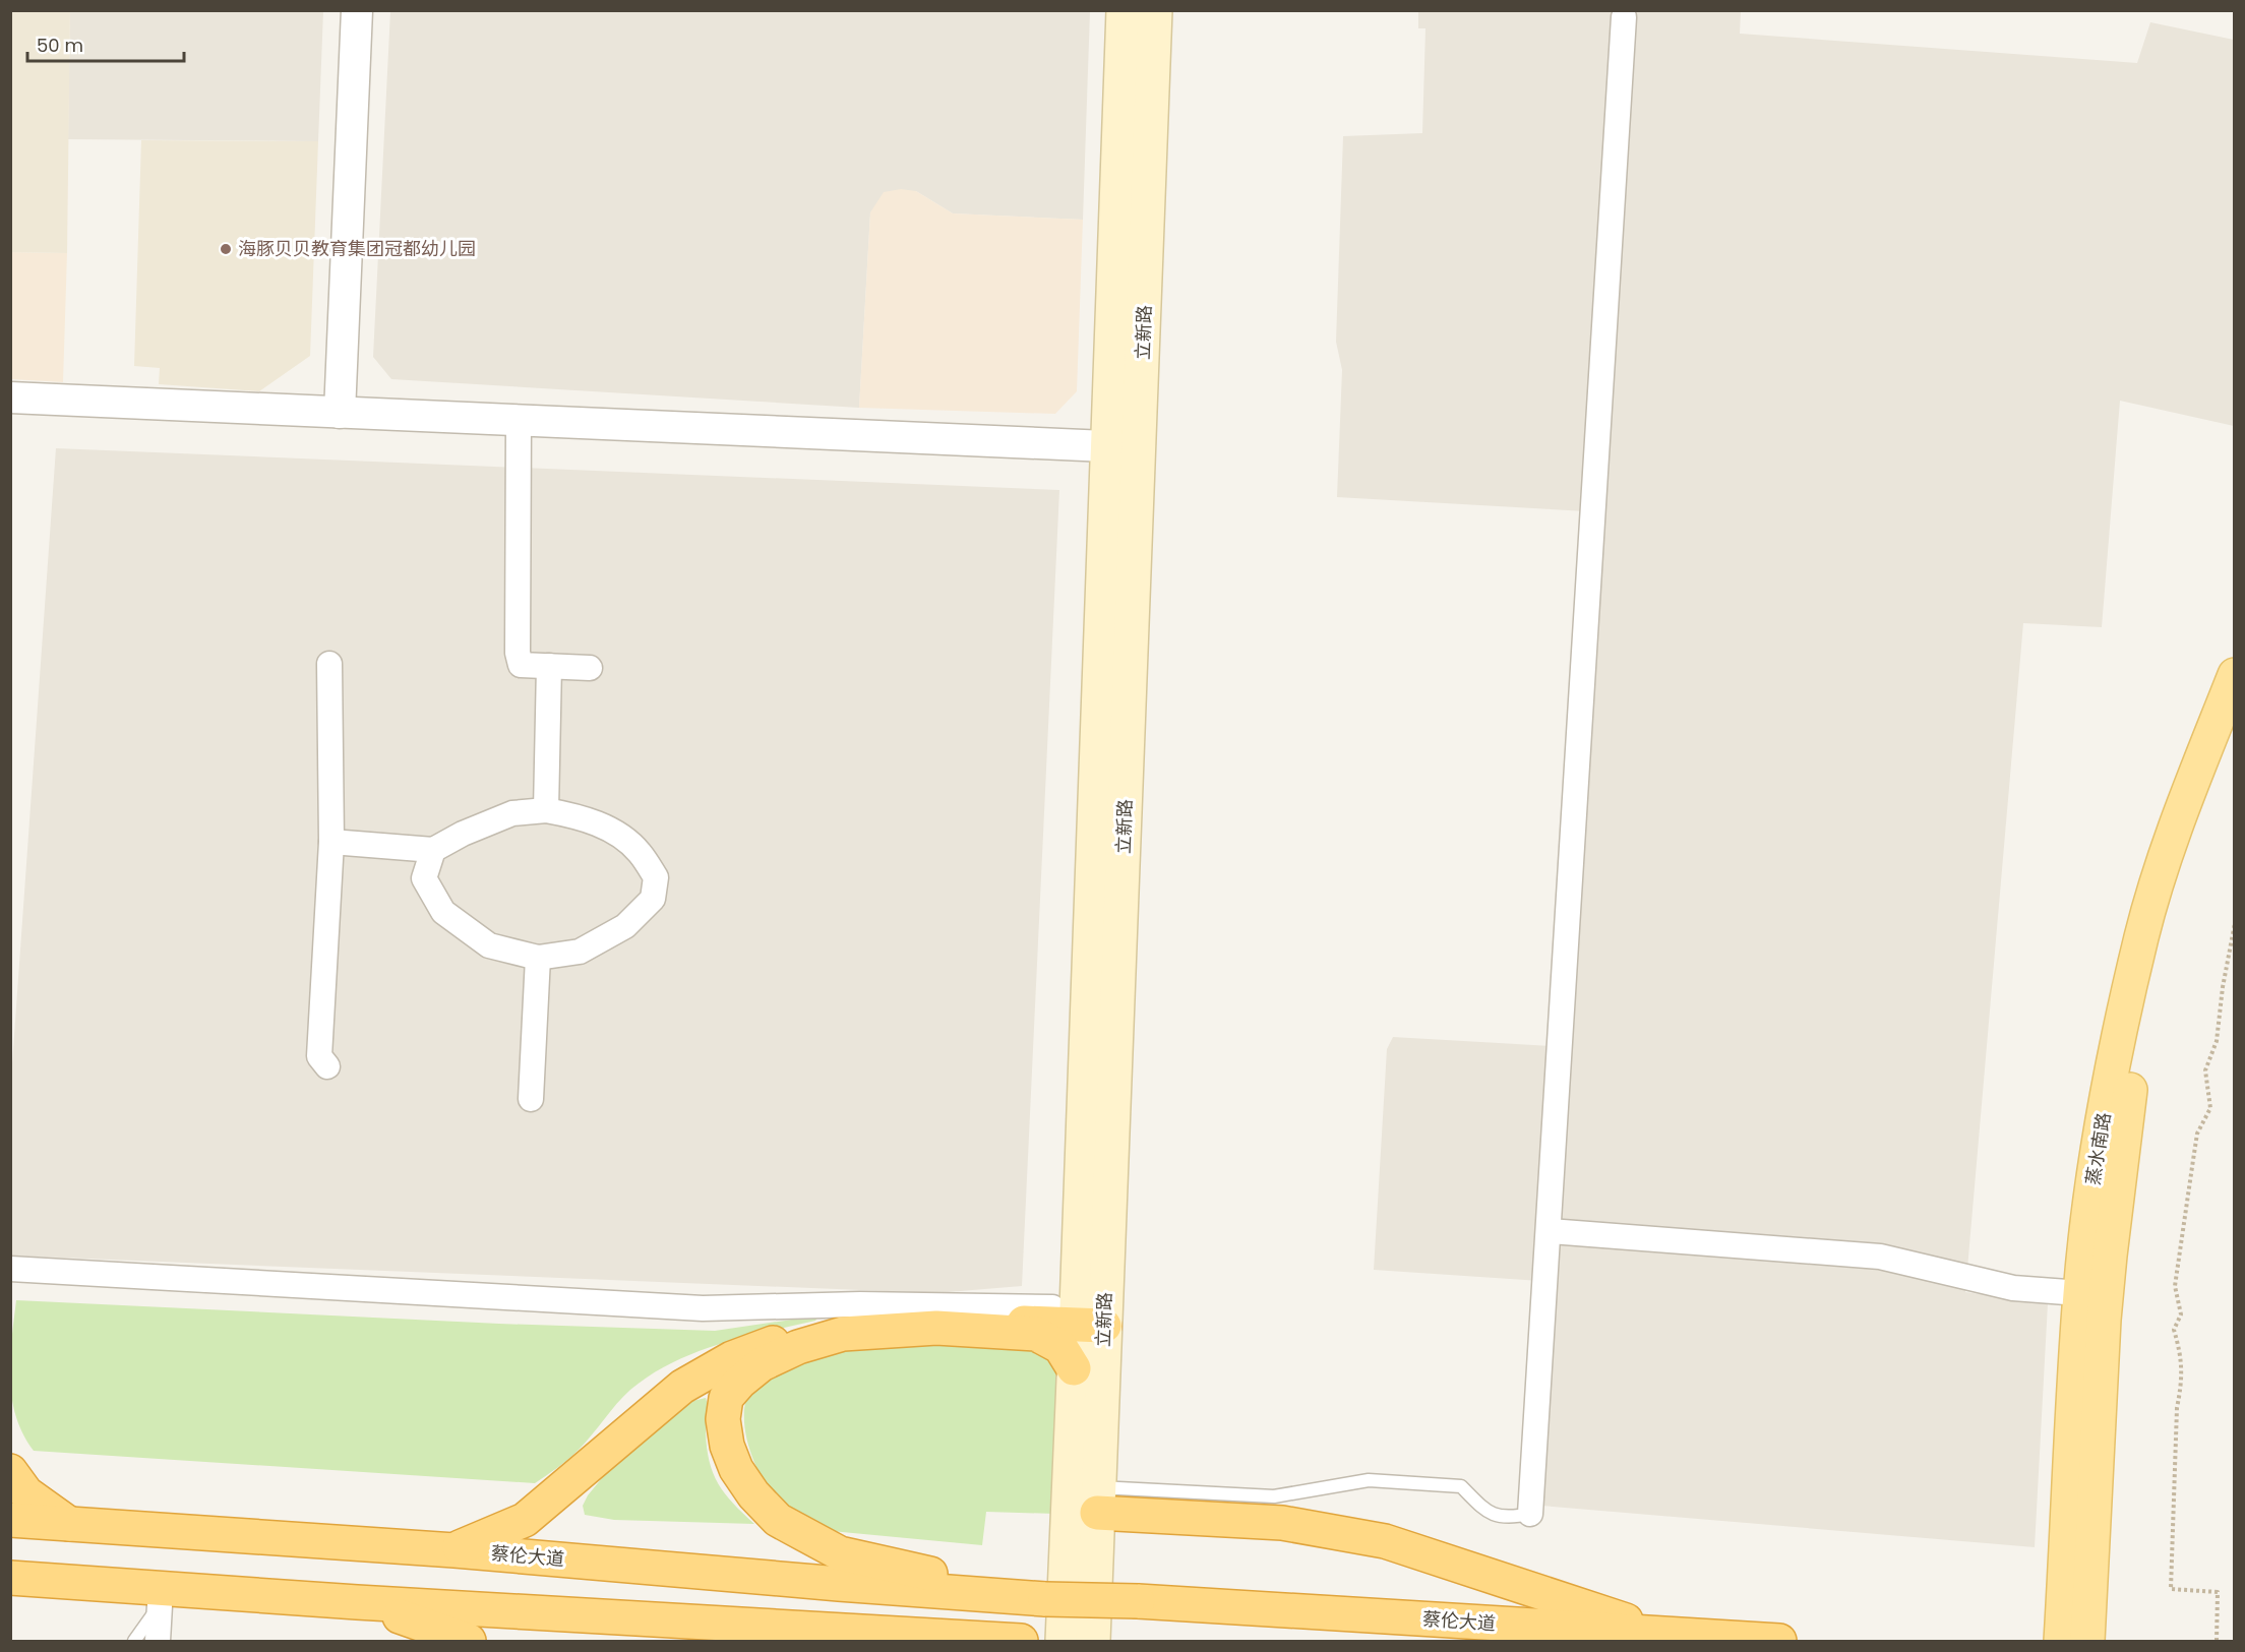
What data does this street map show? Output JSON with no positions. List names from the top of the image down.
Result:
{
  "streets": {
    "highway": ["蔡伦大道"],
    "main road": ["立新路", "蒸水南路"]
  },
  "places": ["海豚贝贝教育集团冠都幼儿园"],
  "scale_bar": "50 m"
}
